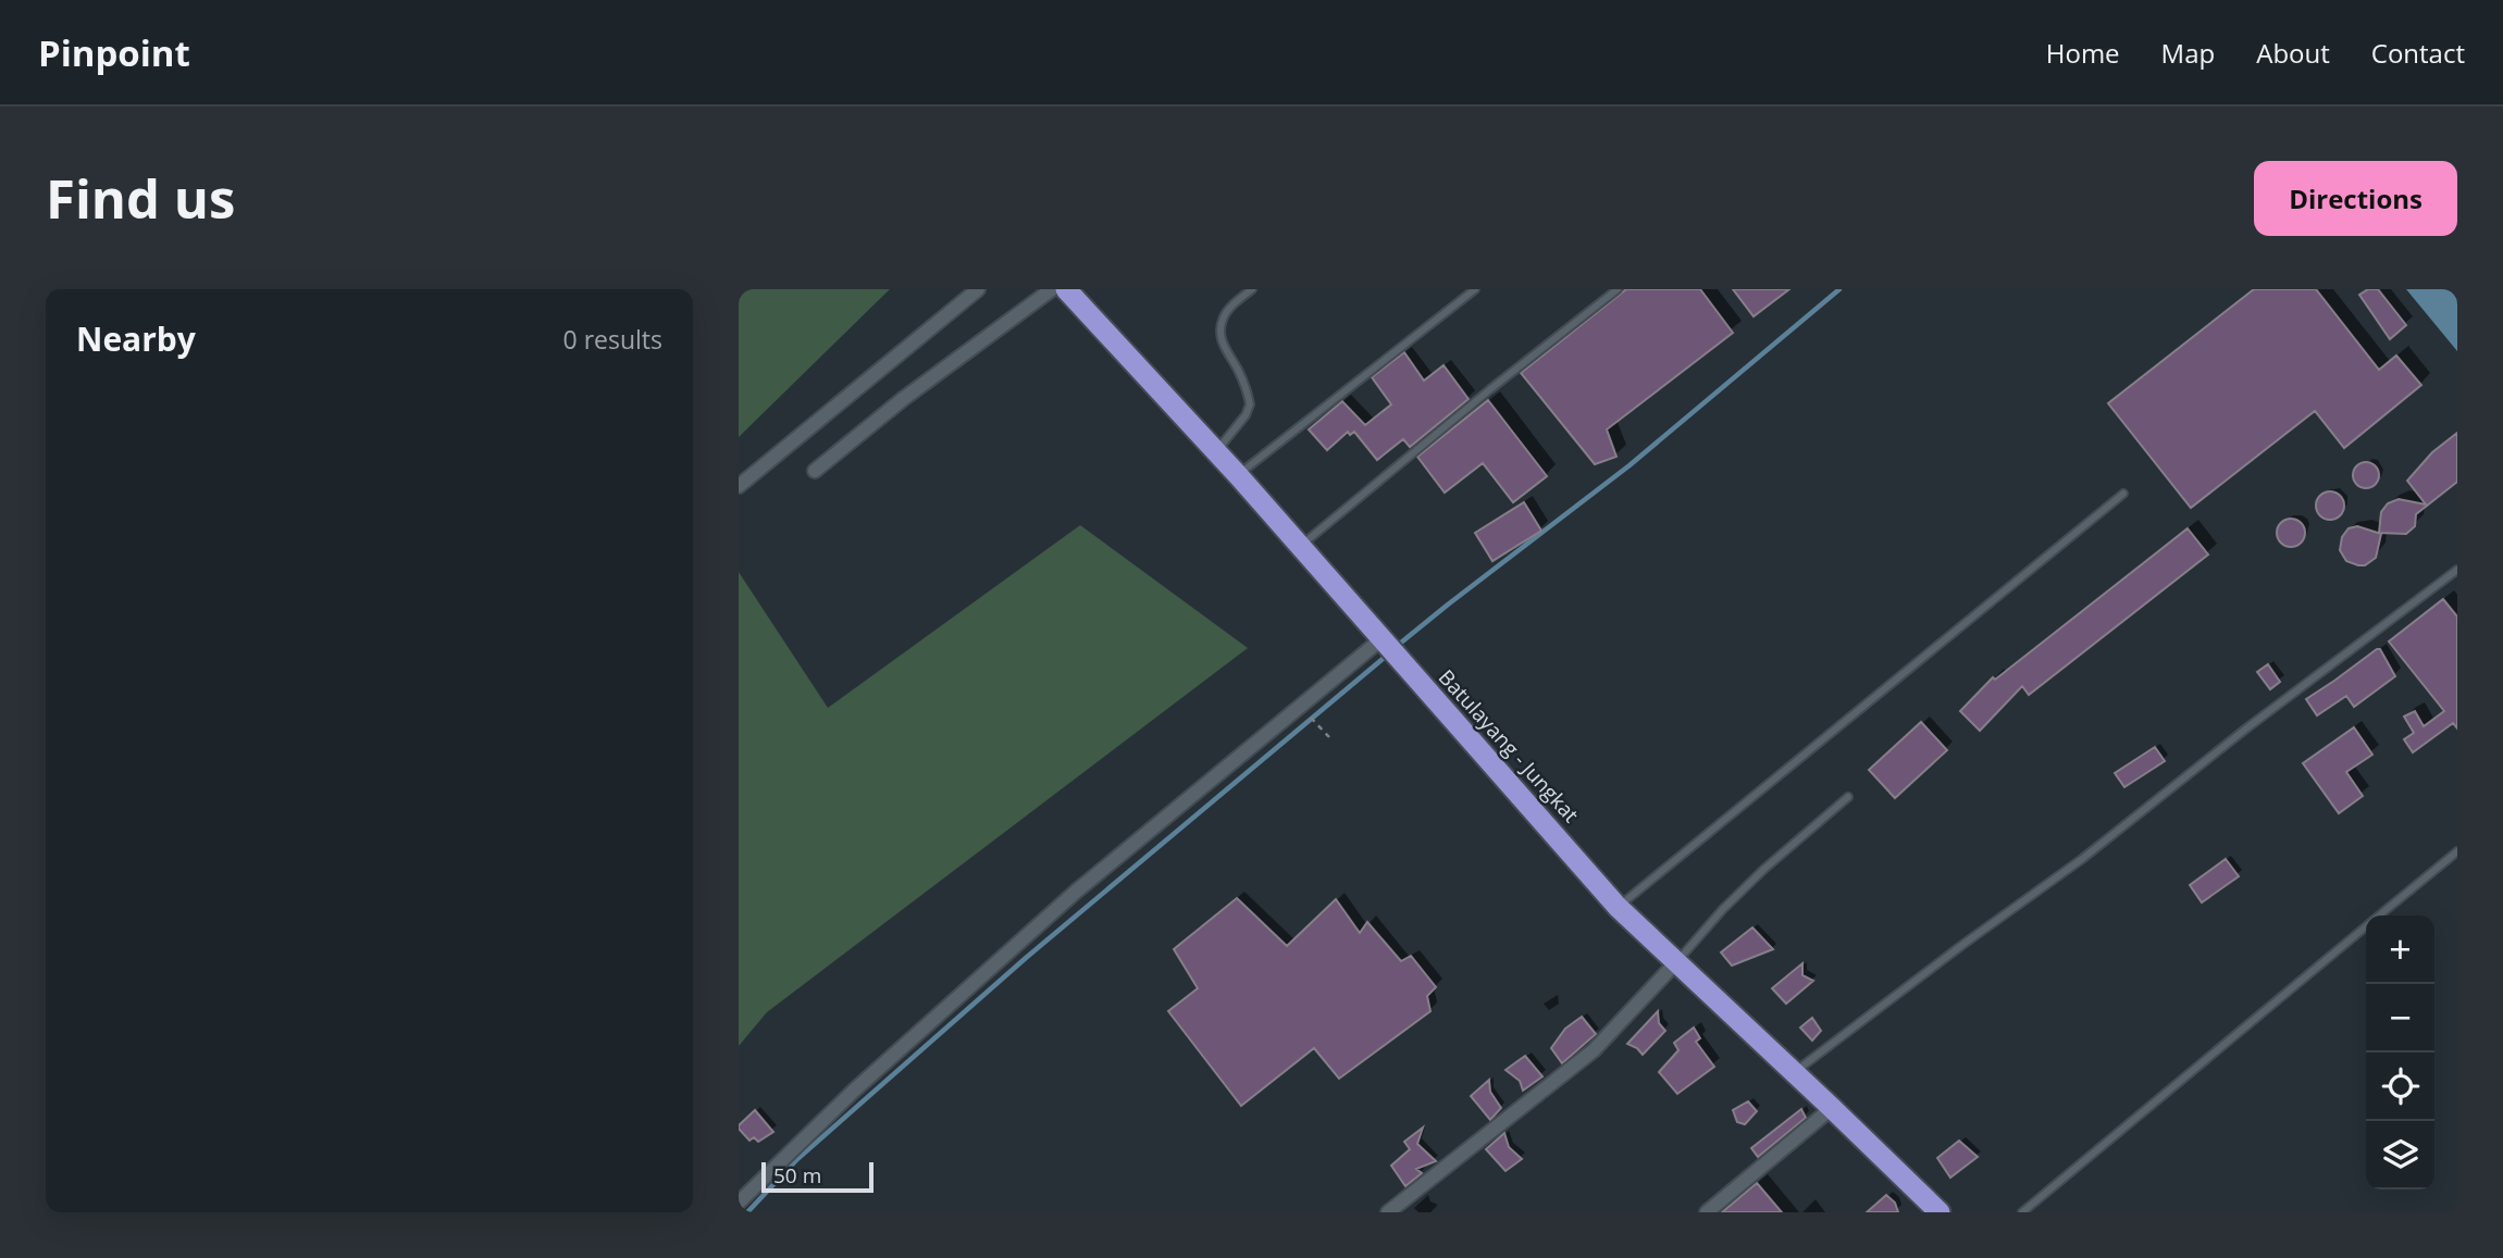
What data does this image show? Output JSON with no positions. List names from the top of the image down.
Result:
{
  "streets": {
    "highway": ["Batulayang - Jungkat"]
  },
  "scale_bar": "50 m",
  "page": {
    "header": "Pinpoint",
    "nav": [
      "Home",
      "Map",
      "About",
      "Contact"
    ],
    "buttons": "Directions",
    "title": "Find us",
    "heading": ["Nearby", "0 results"],
    "map_buttons": ["+", "−"],
    "scale": "50 m"
  }
}
